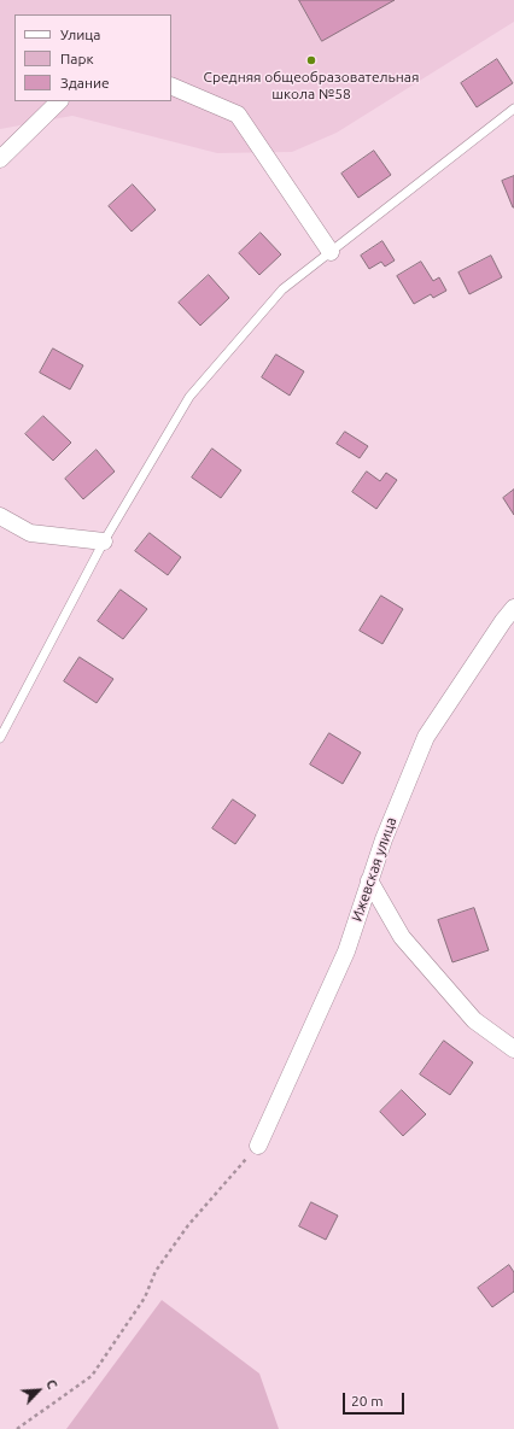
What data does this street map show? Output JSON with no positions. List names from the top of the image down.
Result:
{
  "streets": {
    "street": ["Ижевская улица"]
  },
  "places": ["Средняя общеобразовательная школа №58"],
  "legend": ["Улица", "Парк", "Здание"],
  "scale_bar": "20 m",
  "north": "top right"
}
